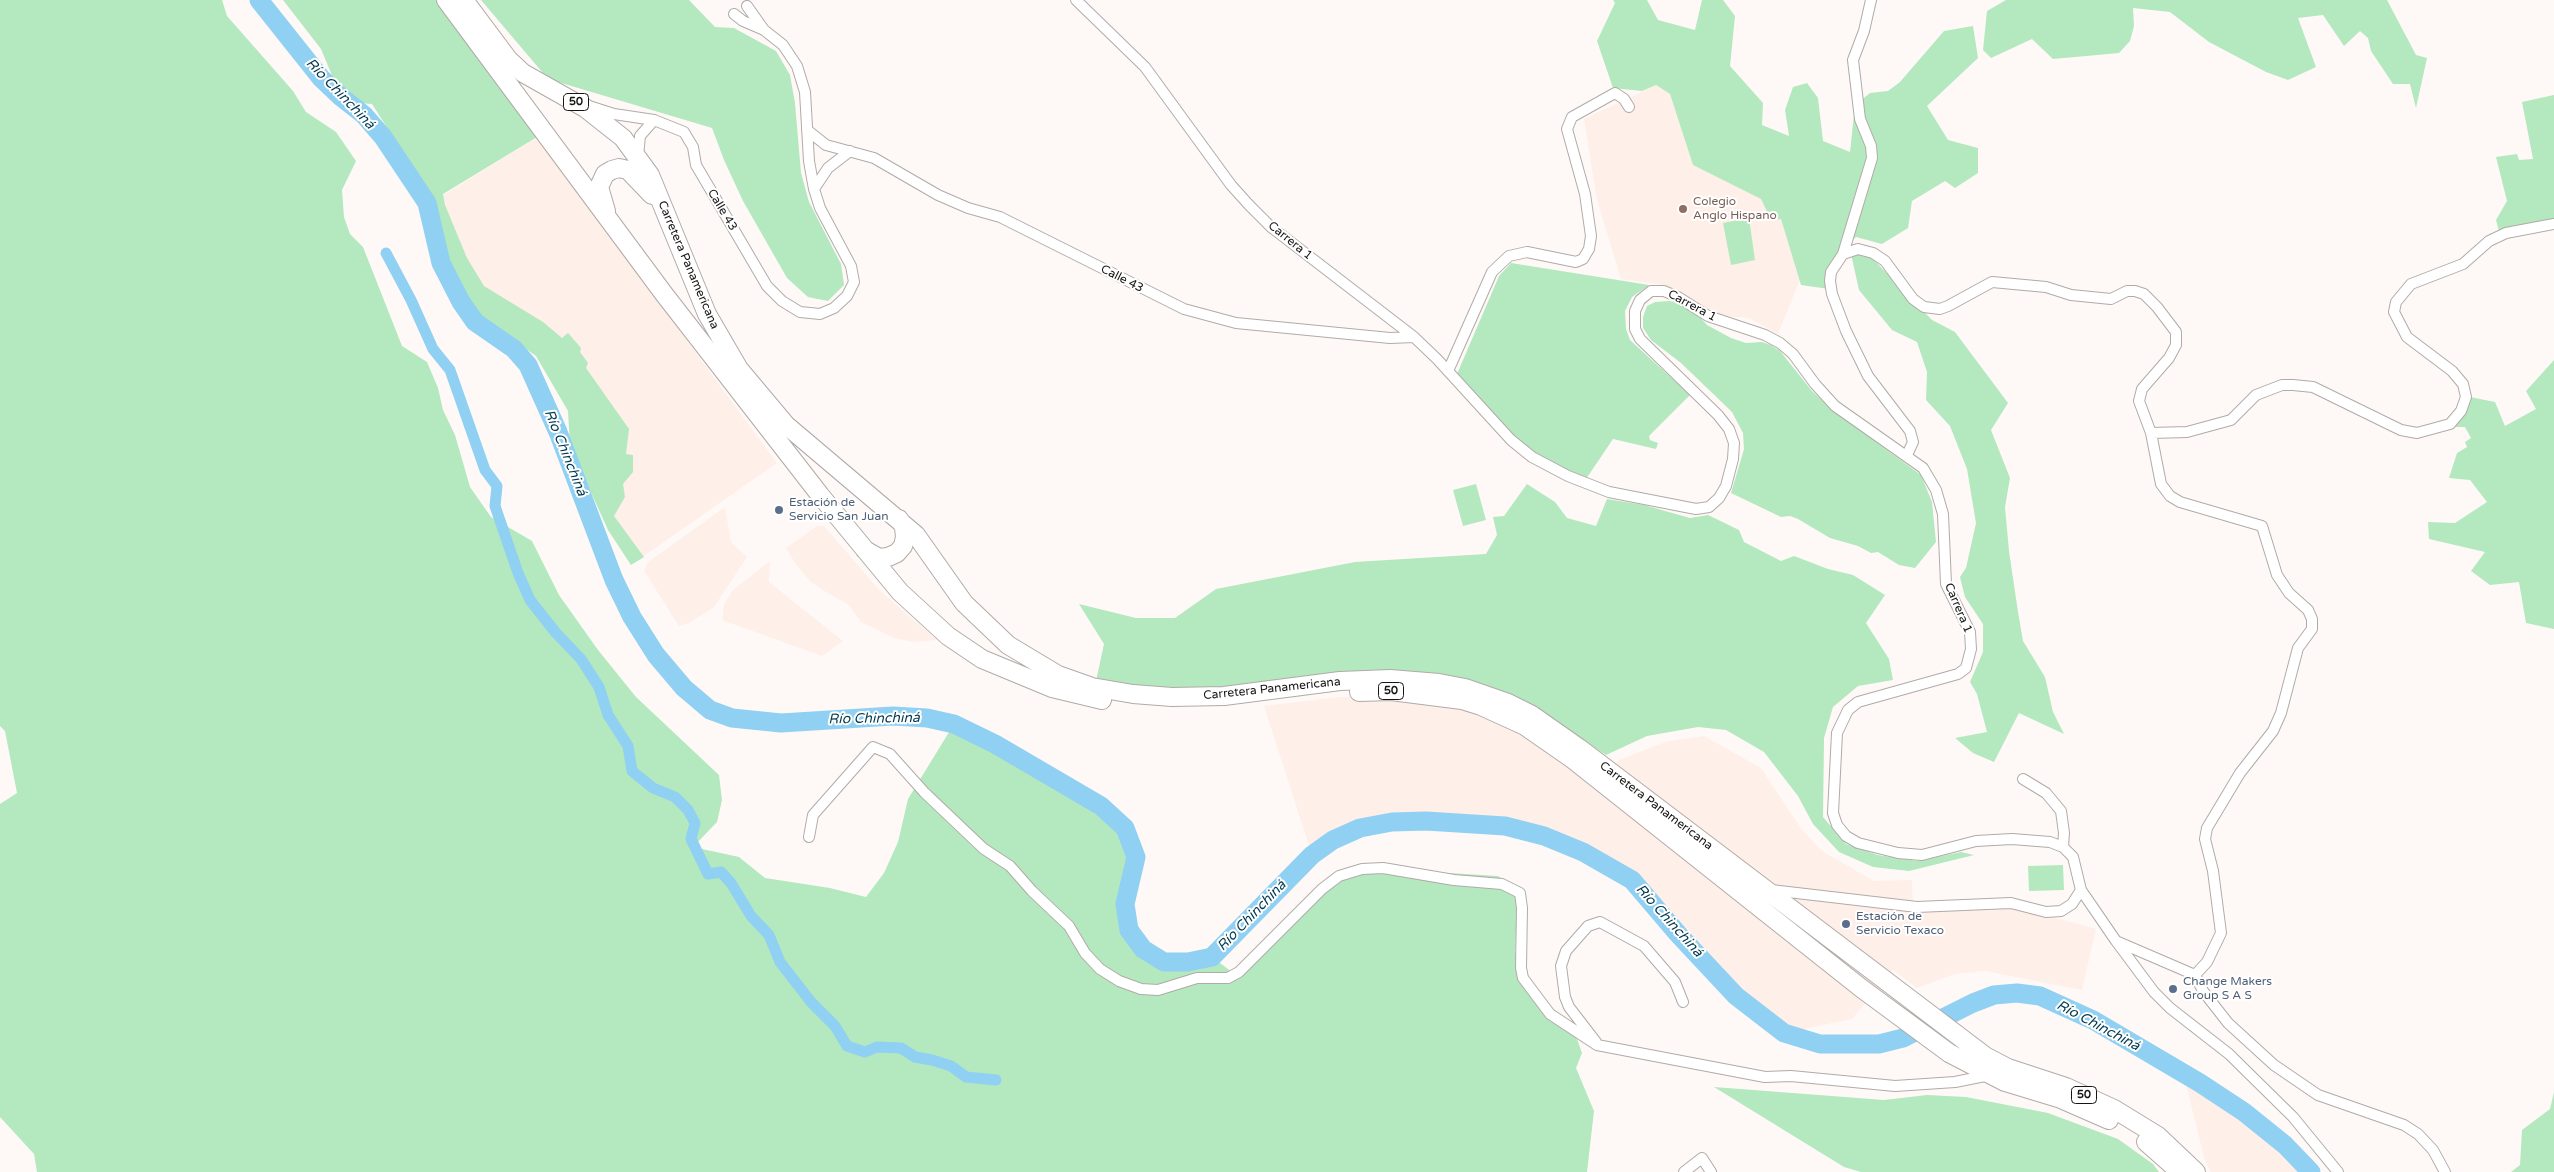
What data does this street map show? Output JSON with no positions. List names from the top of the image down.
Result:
{
  "streets": {
    "highway": ["50", "Carretera Panamericana"],
    "street": ["Calle 43", "Carrera 1"]
  },
  "crossings": [
    ["Calle 43", "Carrera 1"],
    ["Calle 43", "Carretera Panamericana"]
  ],
  "water": ["Río Chinchiná"],
  "places": [
    "Colegio Anglo Hispano",
    "Estación de Servicio San Juan",
    "Estación de Servicio Texaco",
    "Change Makers Group S A S"
  ]
}
